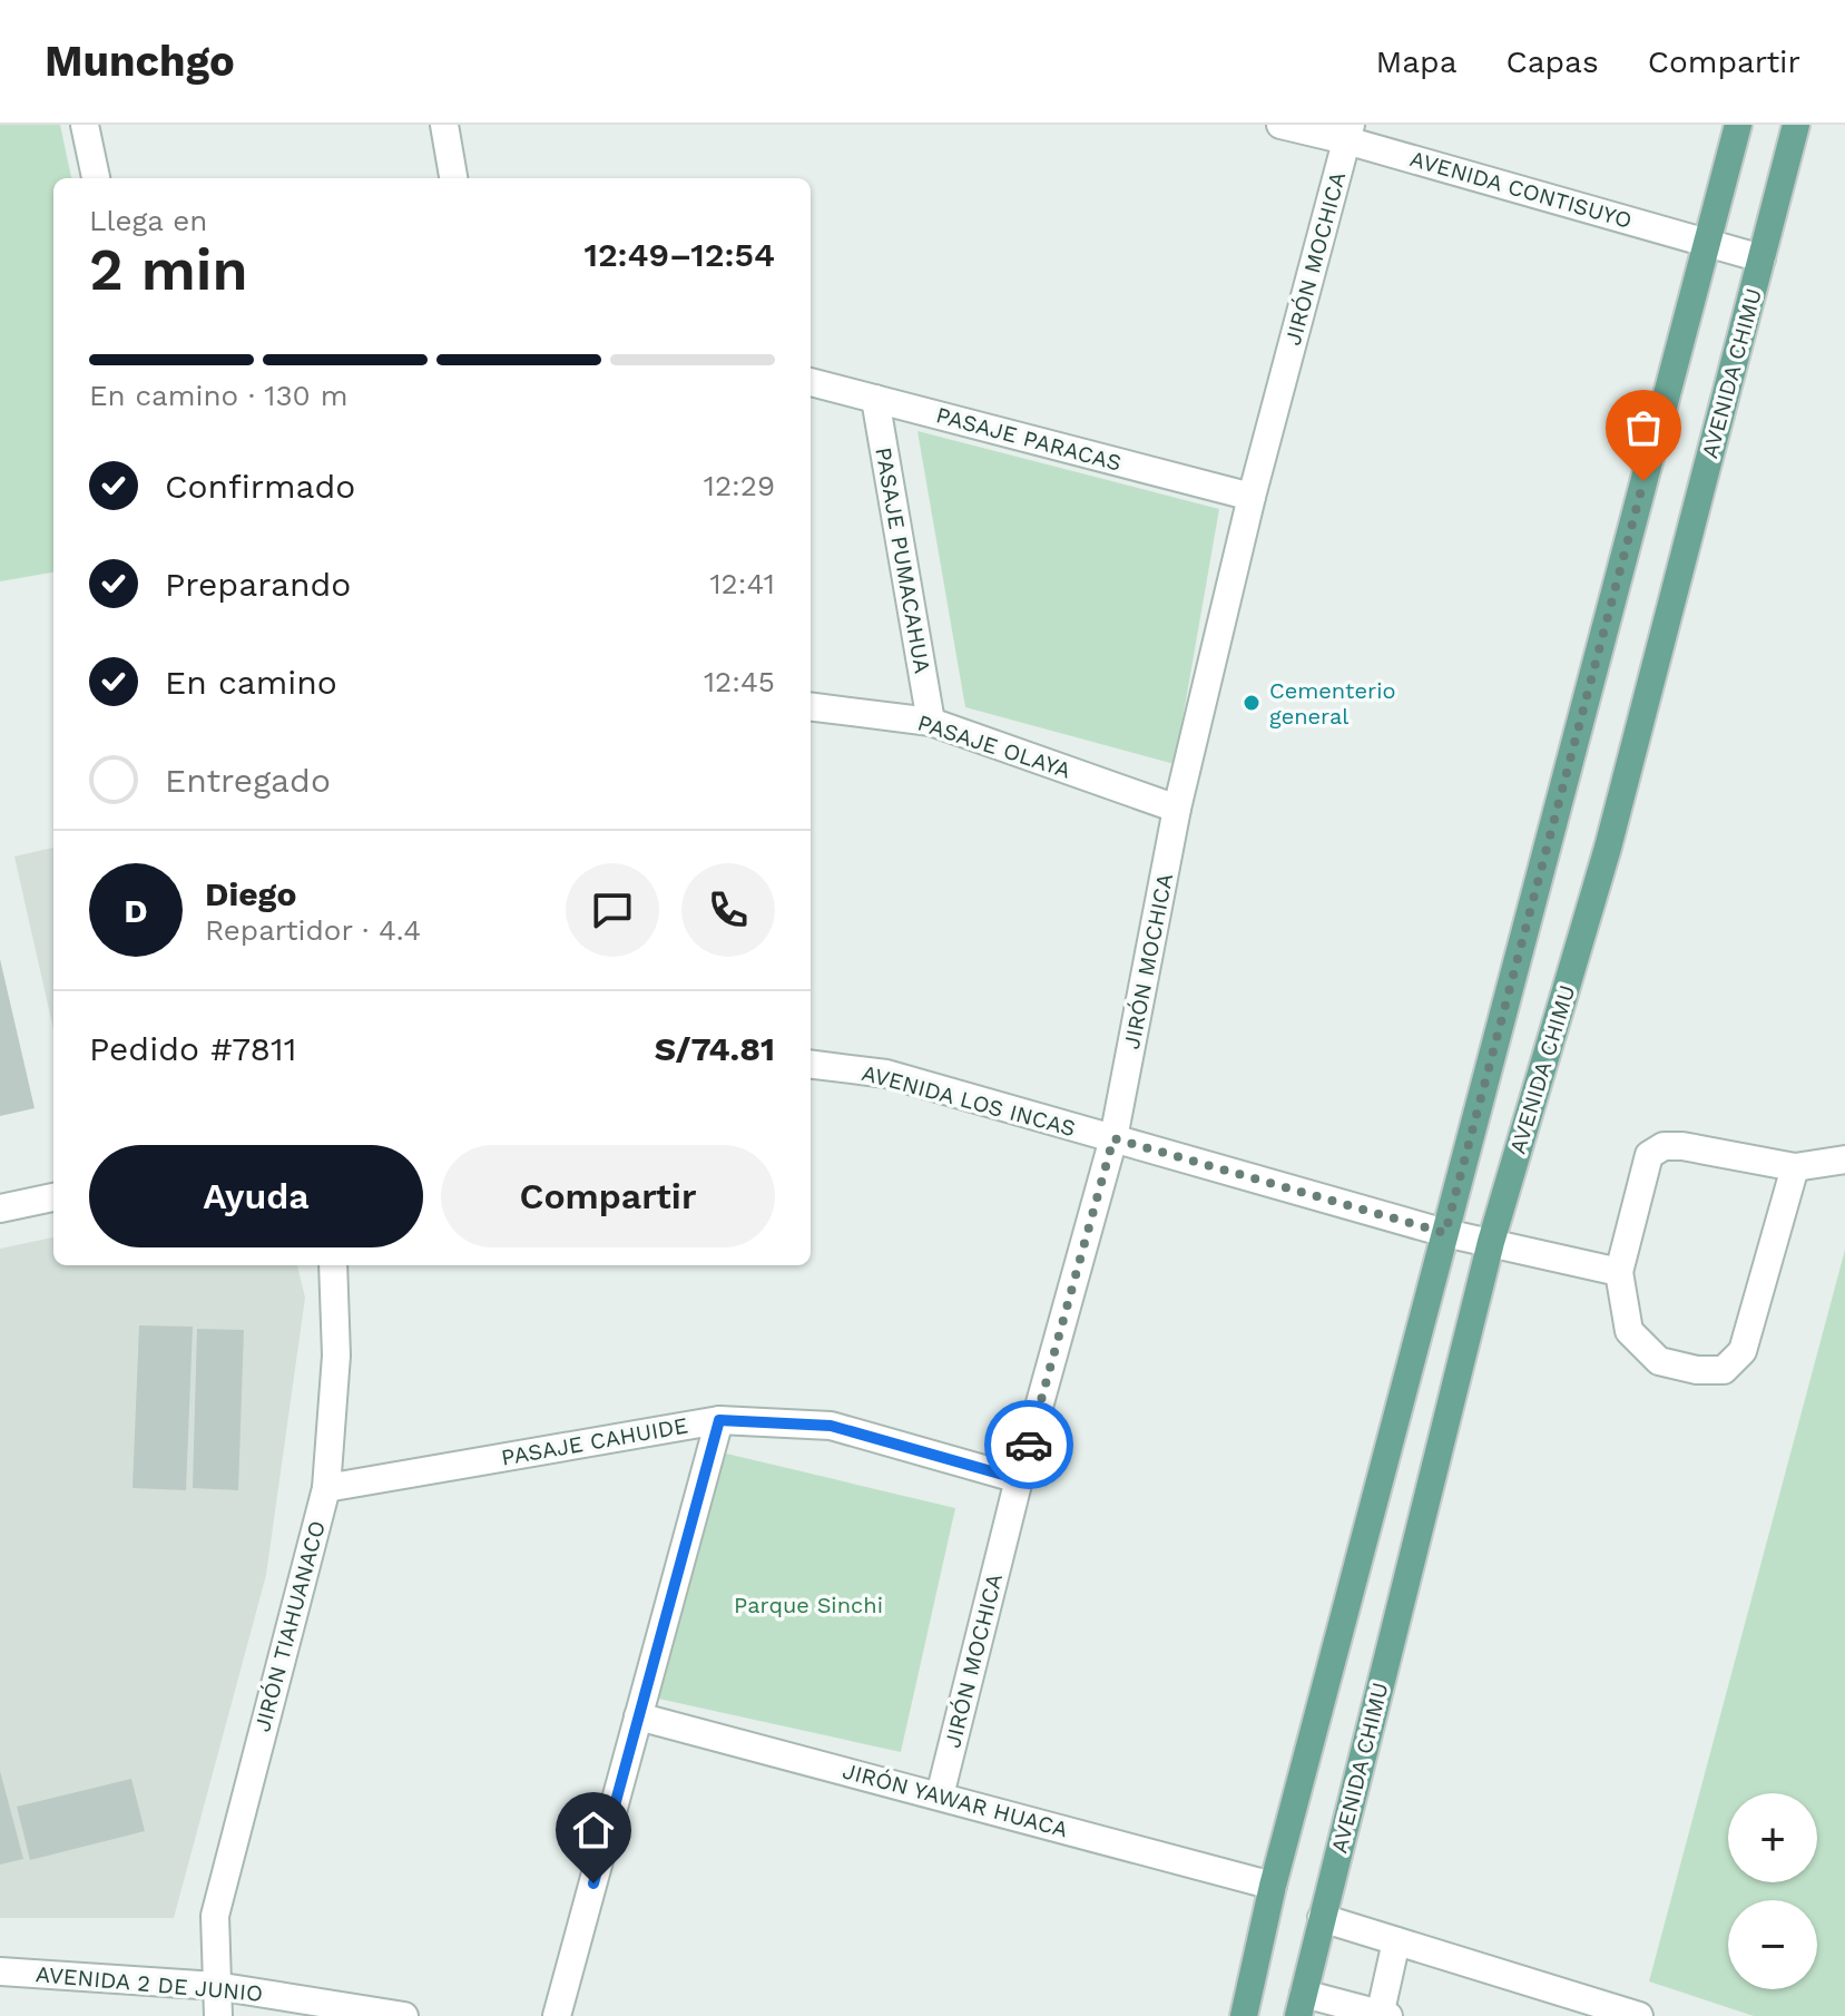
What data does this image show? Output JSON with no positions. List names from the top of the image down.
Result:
{
  "streets": {
    "main road": ["AVENIDA CHIMU"],
    "street": [
      "AVENIDA CONTISUYO",
      "JIRÓN MOCHICA",
      "PASAJE PARACAS",
      "PASAJE PUMACAHUA",
      "PASAJE OLAYA",
      "AVENIDA LOS INCAS",
      "PASAJE CAHUIDE",
      "JIRÓN TIAHUANACO",
      "JIRÓN YAWAR HUACA",
      "AVENIDA 2 DE JUNIO"
    ]
  },
  "crossings": [
    ["AVENIDA CONTISUYO", "JIRÓN MOCHICA"],
    ["AVENIDA CONTISUYO", "AVENIDA CHIMU"],
    ["JIRÓN MOCHICA", "PASAJE PARACAS"],
    ["JIRÓN MOCHICA", "PASAJE OLAYA"],
    ["JIRÓN MOCHICA", "AVENIDA LOS INCAS"],
    ["JIRÓN MOCHICA", "PASAJE CAHUIDE"],
    ["JIRÓN MOCHICA", "JIRÓN YAWAR HUACA"],
    ["AVENIDA CHIMU", "AVENIDA LOS INCAS"],
    ["PASAJE PARACAS", "PASAJE PUMACAHUA"],
    ["PASAJE PUMACAHUA", "PASAJE OLAYA"],
    ["PASAJE CAHUIDE", "JIRÓN TIAHUANACO"],
    ["JIRÓN TIAHUANACO", "AVENIDA 2 DE JUNIO"]
  ],
  "parks": ["Parque Sinchi"],
  "places": ["Cementerio general"],
  "page": {
    "header": "Munchgo",
    "nav": ["Mapa", "Capas", "Compartir"],
    "heading": ["2 min", "Llega en", "12:49–12:54"],
    "panel": [
      "Diego",
      "Repartidor · 4.4",
      "Pedido #7811",
      "S/74.81"
    ],
    "bar": "En camino · 130 m",
    "list": [
      ["Confirmado", "12:29"],
      ["Preparando", "12:41"],
      ["En camino", "12:45"],
      "Entregado"
    ],
    "round": "D",
    "buttons": ["Ayuda", "Compartir"],
    "map_buttons": ["+", "−"]
  }
}
